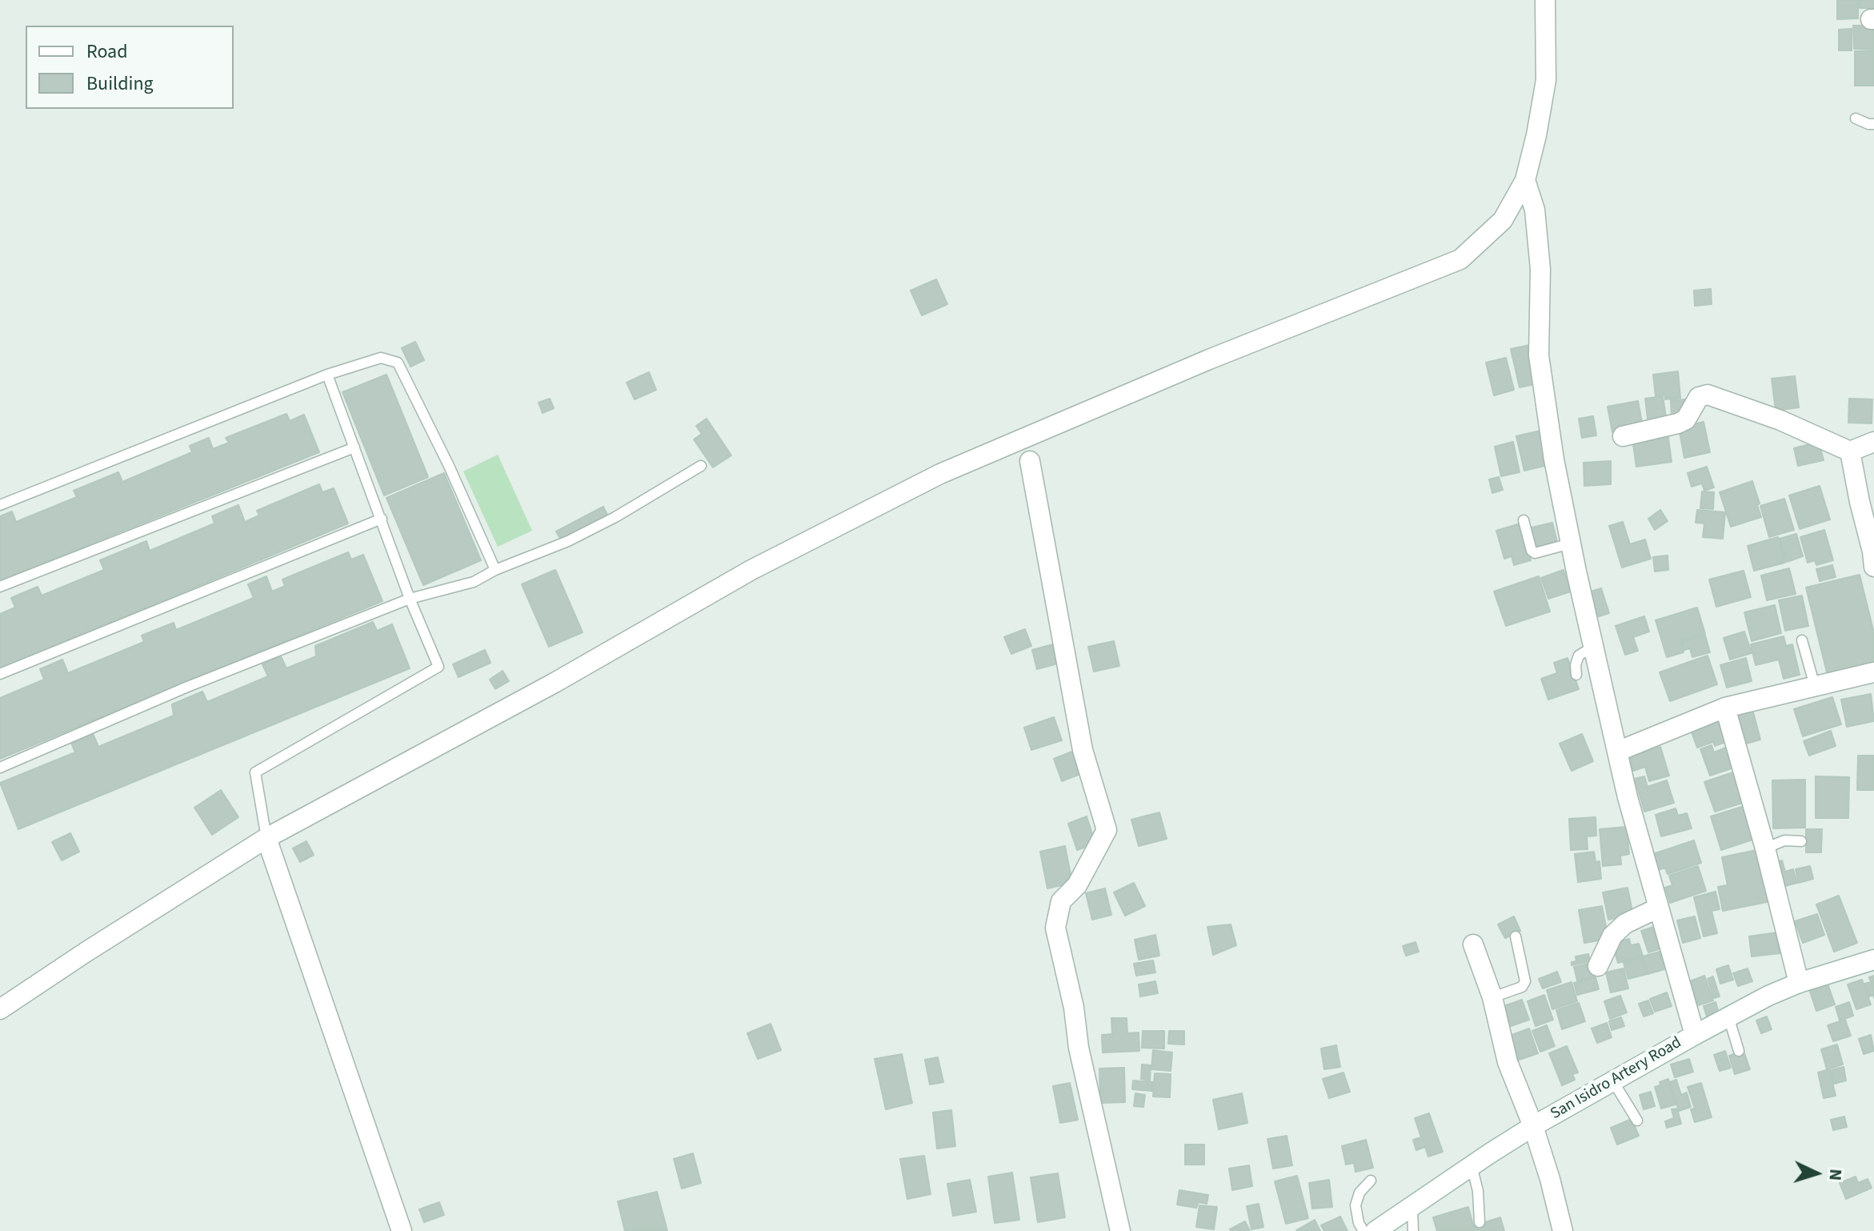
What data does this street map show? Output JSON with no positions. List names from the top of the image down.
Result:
{
  "streets": {
    "street": ["San Isidro Artery Road"]
  },
  "legend": ["Road", "Building"],
  "north": "right"
}
